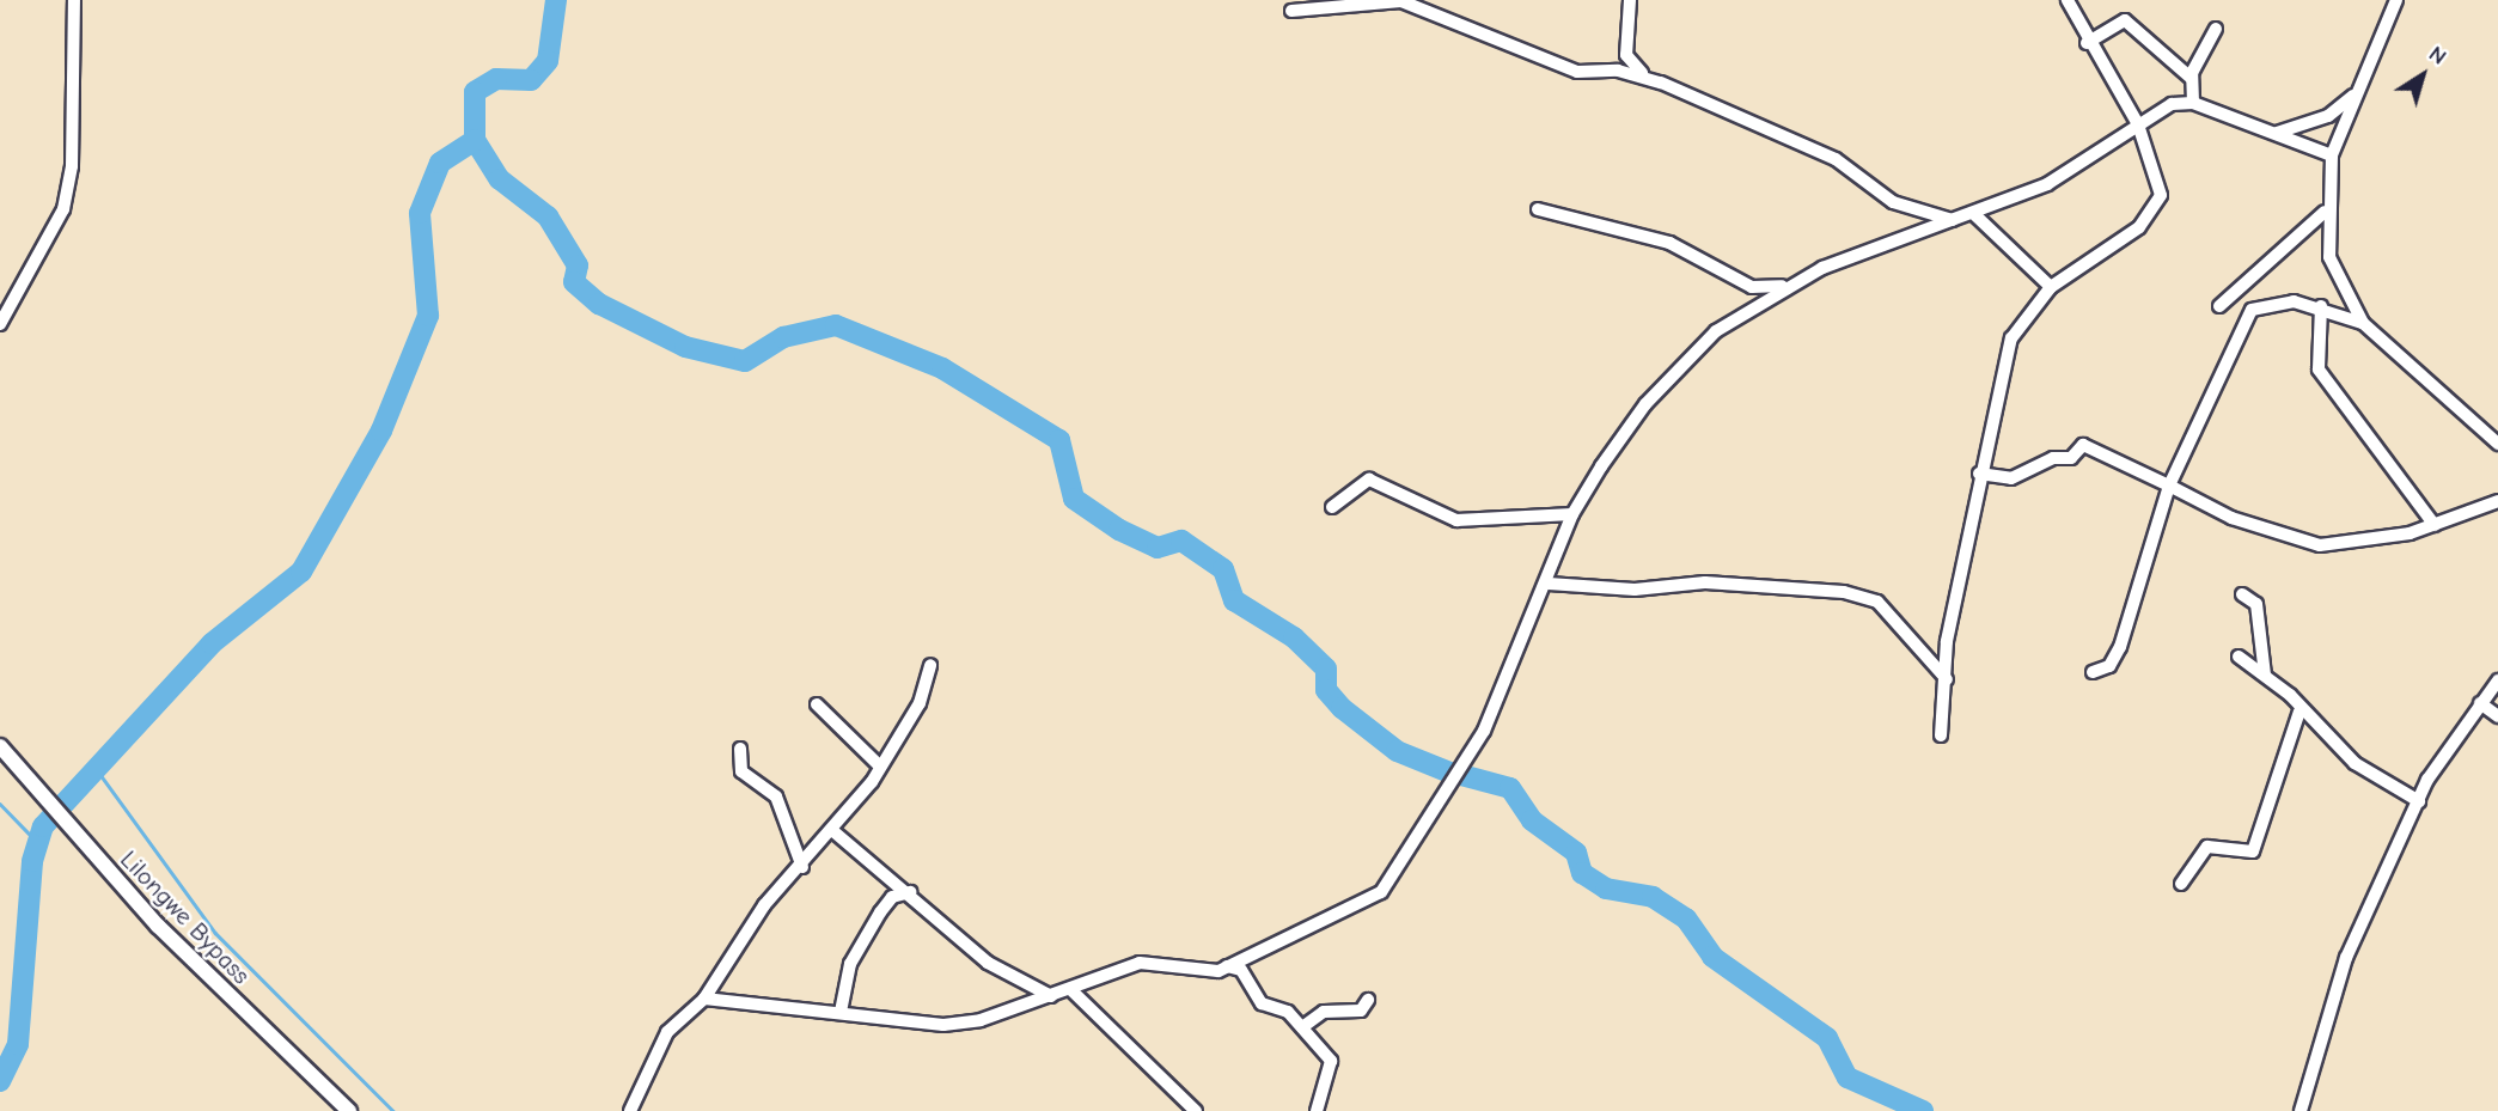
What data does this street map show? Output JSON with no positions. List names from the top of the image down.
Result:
{
  "streets": {
    "main road": ["Lilongwe Bypass"]
  },
  "north": "top right"
}
